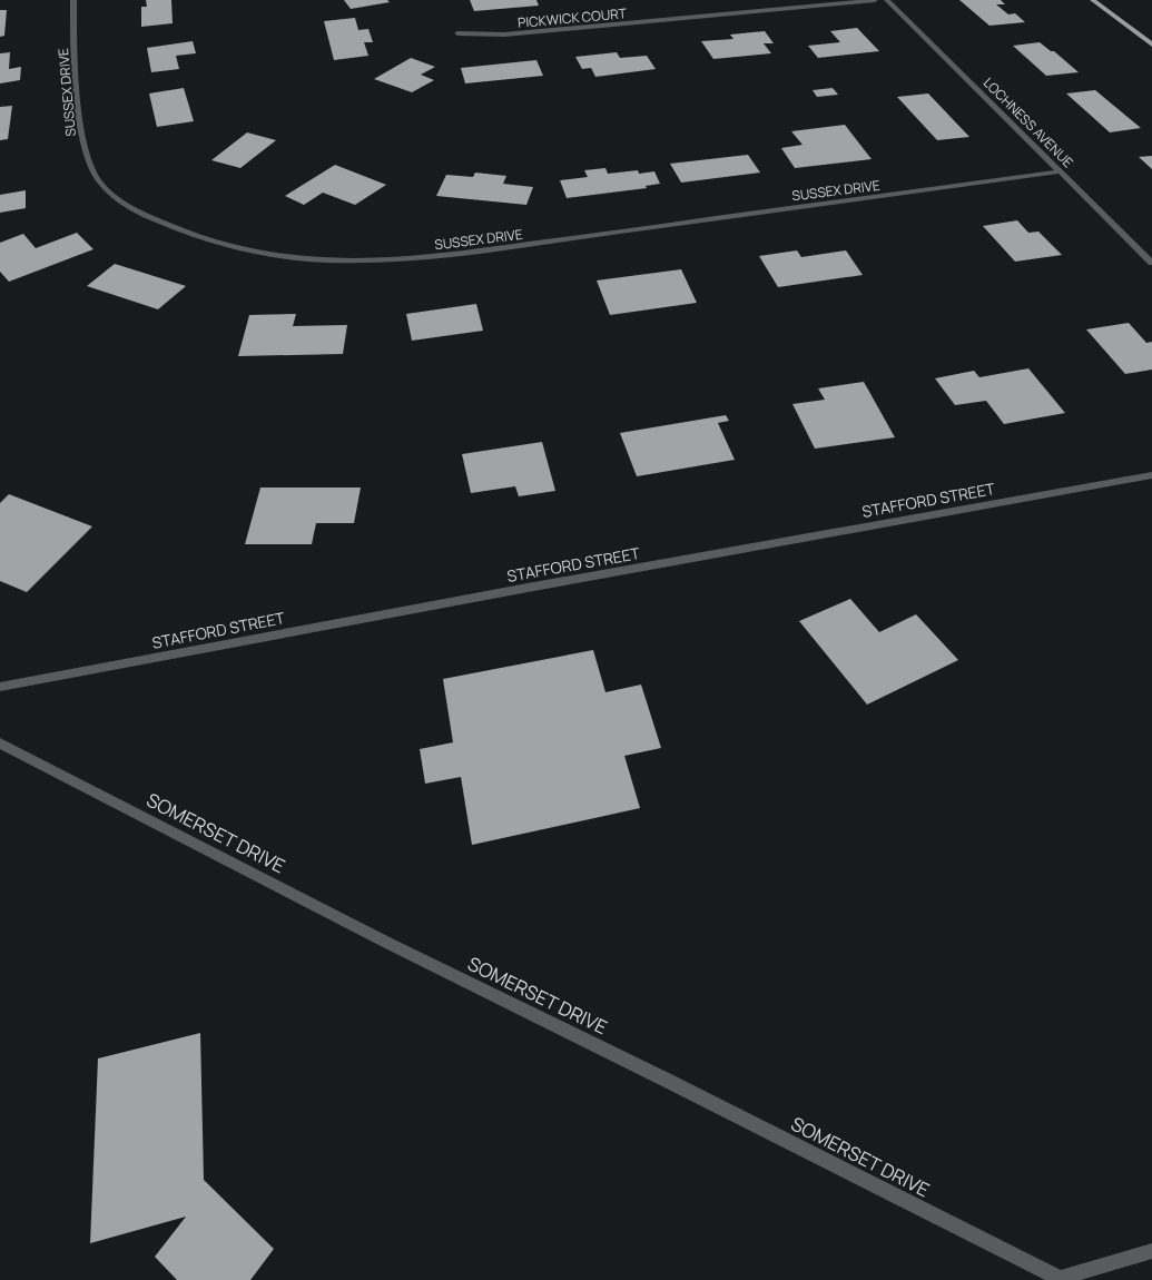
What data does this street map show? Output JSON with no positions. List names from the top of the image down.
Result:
{
  "streets": {
    "street": [
      "PICKWICK COURT",
      "SUSSEX DRIVE",
      "LOCHNESS AVENUE",
      "STAFFORD STREET",
      "SOMERSET DRIVE"
    ]
  },
  "crossings": [
    ["SUSSEX DRIVE", "LOCHNESS AVENUE"]
  ]
}
